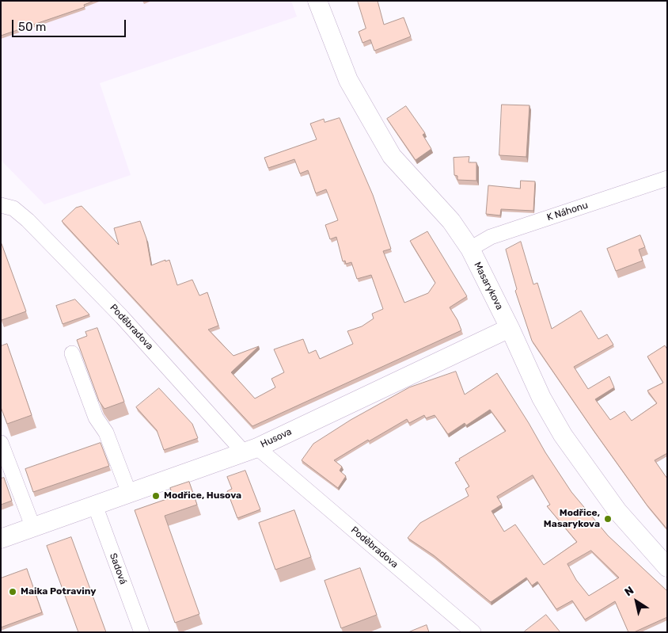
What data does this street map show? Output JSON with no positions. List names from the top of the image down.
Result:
{
  "streets": {
    "street": [
      "K Náhonu",
      "Masarykova",
      "Poděbradova",
      "Husova",
      "Sadová"
    ]
  },
  "crossings": [
    ["K Náhonu", "Masarykova"],
    ["Masarykova", "Husova"],
    ["Poděbradova", "Husova"],
    ["Husova", "Sadová"]
  ],
  "places": ["Modřice, Husova", "Modřice, Masarykova", "Maika Potraviny"],
  "scale_bar": "50 m",
  "north": "top left"
}
